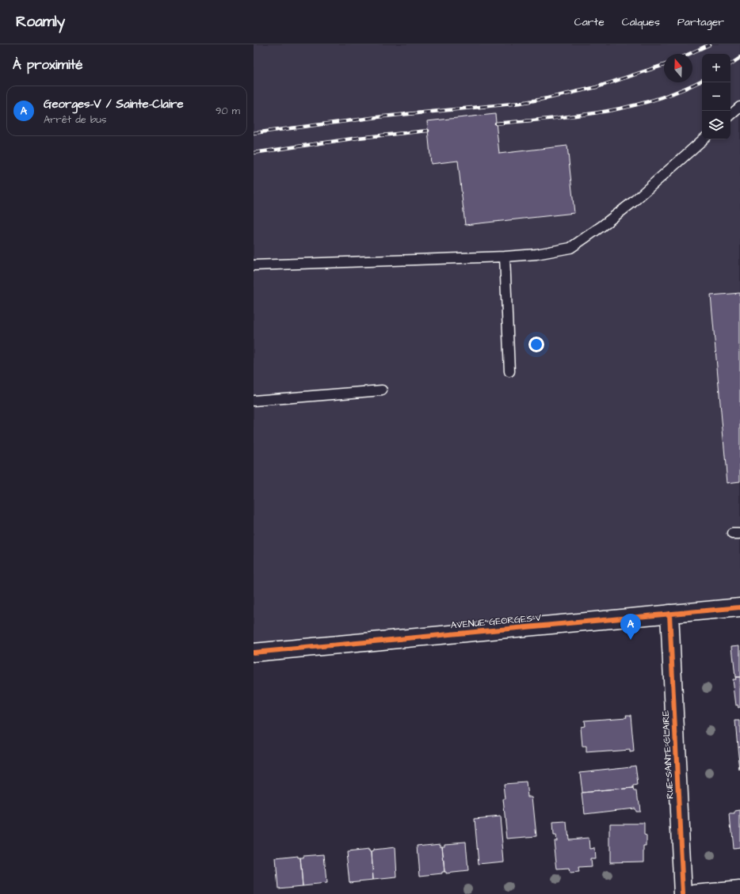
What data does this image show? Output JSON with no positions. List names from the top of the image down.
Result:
{
  "streets": {
    "street": ["AVENUE GEORGES-V", "RUE SAINTE-CLAIRE"]
  },
  "crossings": [
    ["AVENUE GEORGES-V", "RUE SAINTE-CLAIRE"]
  ],
  "north": "top",
  "page": {
    "header": "Roamly",
    "nav": ["Carte", "Calques", "Partager"],
    "heading": "À proximité",
    "map_buttons": ["+", "−"],
    "list": [
      {
        "mark": "A",
        "name": "Georges-V / Sainte-Claire",
        "note": "Arrêt de bus",
        "value": "90 m"
      }
    ],
    "pins": "A"
  }
}
